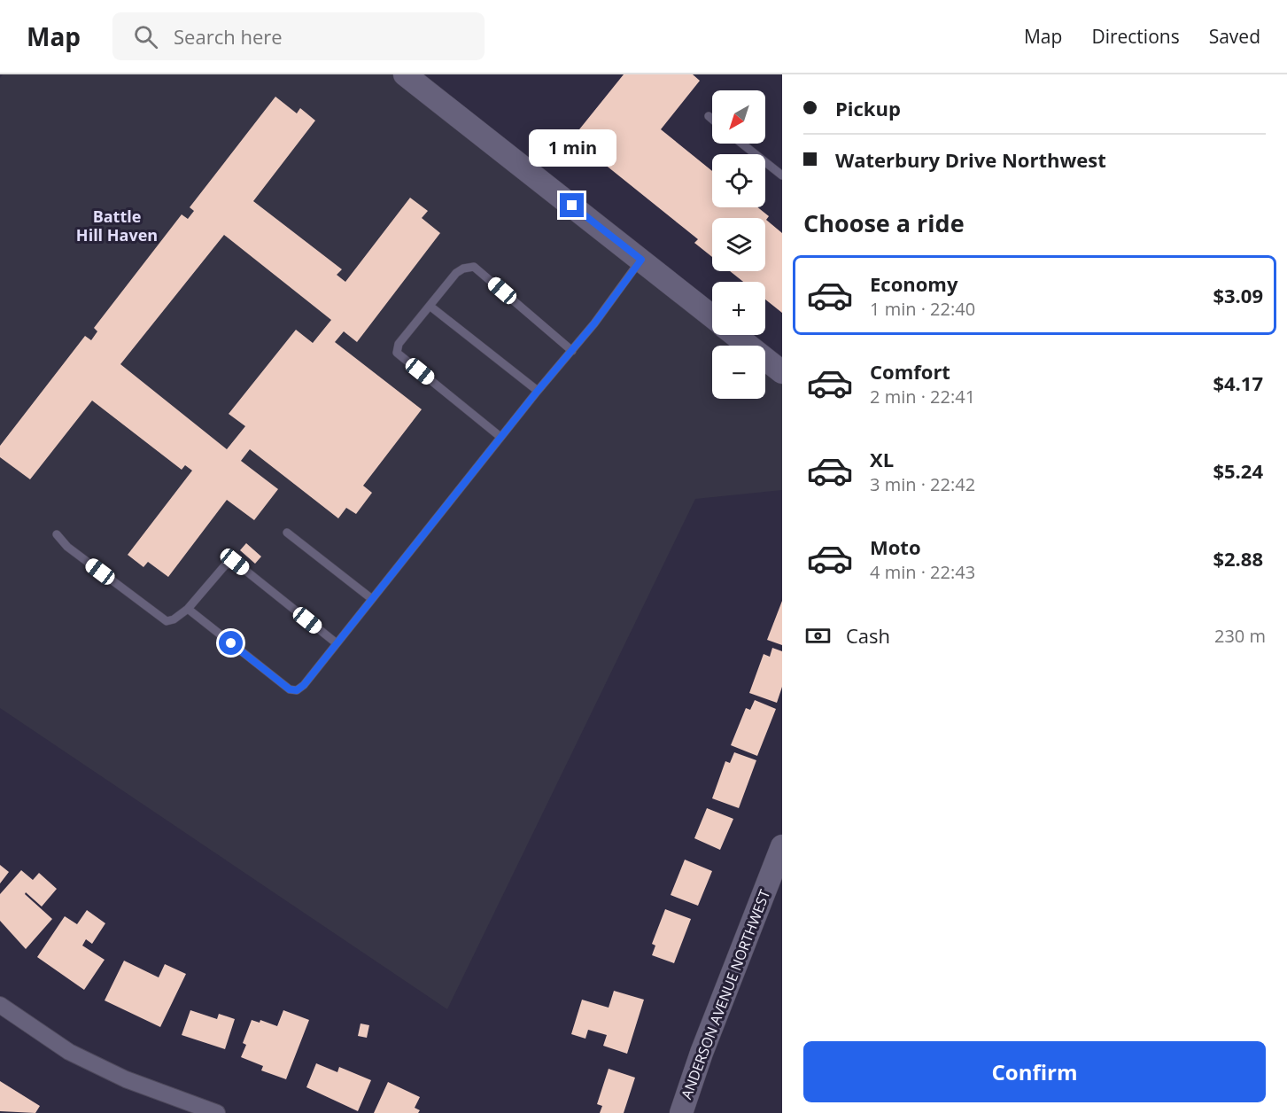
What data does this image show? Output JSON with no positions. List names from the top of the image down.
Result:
{
  "streets": {
    "street": ["ANDERSON AVENUE NORTHWEST"]
  },
  "districts": ["Battle Hill Haven"],
  "north": "bottom left",
  "page": {
    "header": "Map",
    "search": "Search here",
    "nav": ["Map", "Directions", "Saved"],
    "banner": ["Pickup", "Waterbury Drive Northwest"],
    "map_buttons": ["+", "−"],
    "bubble": "1 min",
    "heading": "Choose a ride",
    "list": [
      {
        "name": "Economy",
        "note": "1 min · 22:40",
        "value": "$3.09"
      },
      {
        "name": "Comfort",
        "note": "2 min · 22:41",
        "value": "$4.17"
      },
      {
        "name": "XL",
        "note": "3 min · 22:42",
        "value": "$5.24"
      },
      {
        "name": "Moto",
        "note": "4 min · 22:43",
        "value": "$2.88"
      }
    ],
    "pay": ["Cash", "230 m"],
    "buttons": "Confirm"
  }
}
